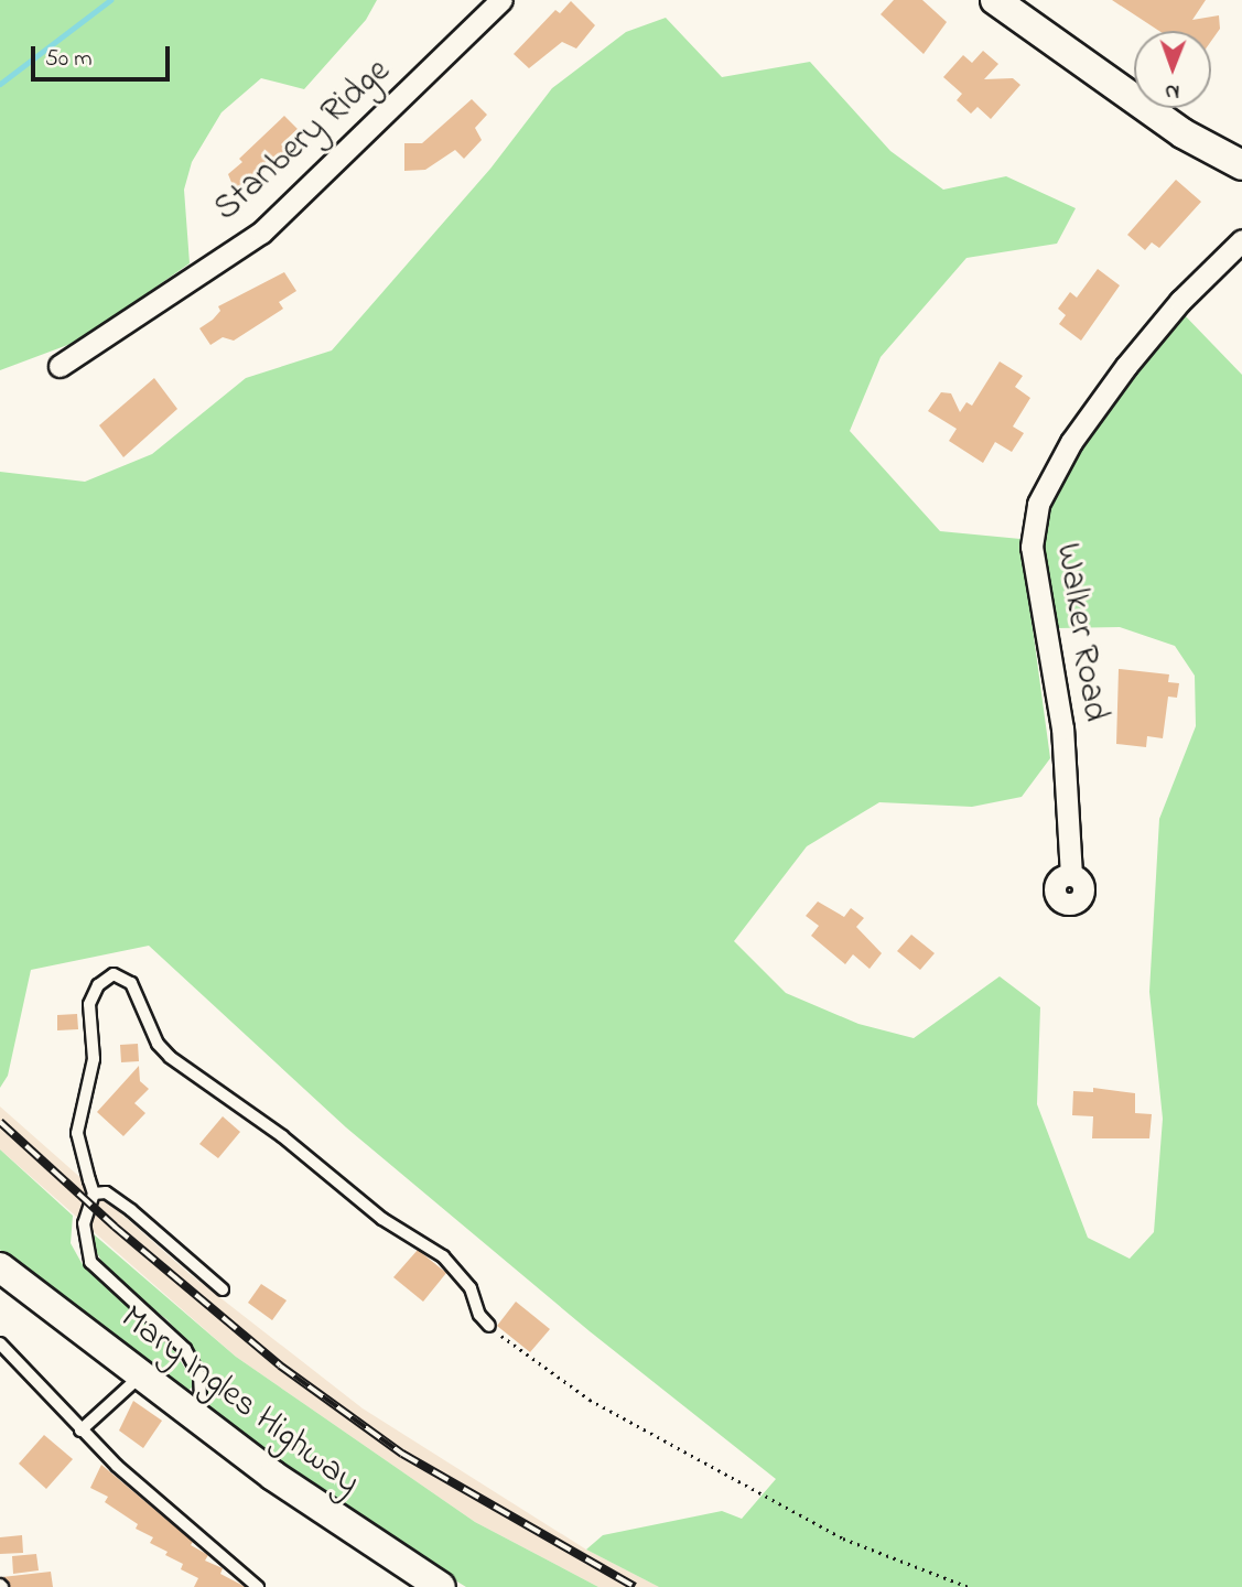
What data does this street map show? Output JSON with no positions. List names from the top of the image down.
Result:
{
  "streets": {
    "street": ["Stanbery Ridge", "Walker Road", "Mary Ingles Highway"]
  },
  "scale_bar": "50 m",
  "north": "bottom"
}
